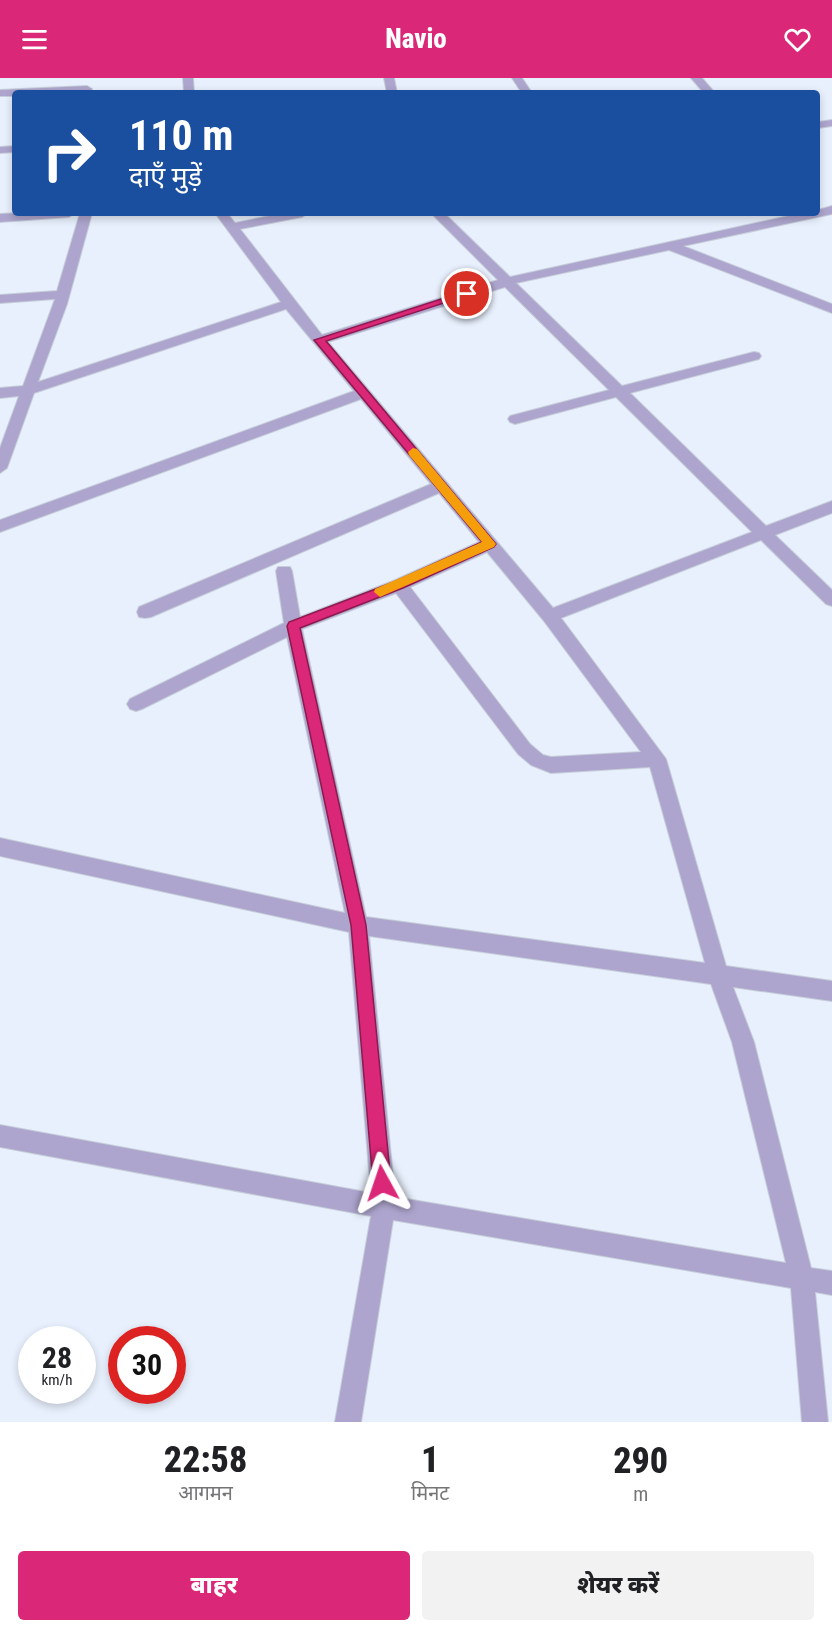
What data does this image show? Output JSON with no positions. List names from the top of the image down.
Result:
{
  "page": {
    "header": "Navio",
    "turn": ["110 m", "दाएँ मुड़ें"],
    "speed": "28 km/h",
    "limit": "30",
    "eta": [
      "22:58",
      "आगमन",
      "1",
      "मिनट",
      "290",
      "m"
    ],
    "buttons": ["बाहर", "शेयर करें"]
  }
}
